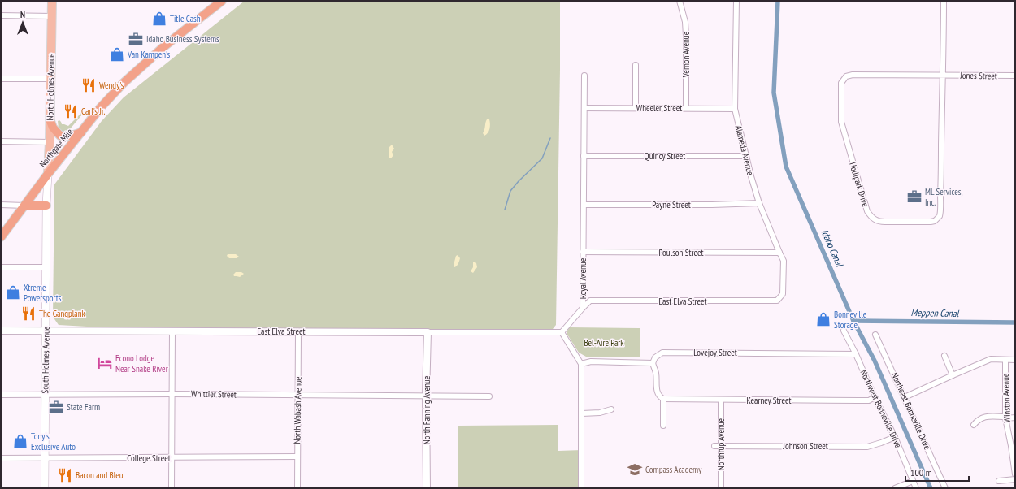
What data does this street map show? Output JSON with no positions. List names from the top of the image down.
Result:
{
  "streets": {
    "highway": ["Northgate Mile"],
    "main road": ["North Holmes Avenue", "South Holmes Avenue"],
    "street": [
      "Vernon Avenue",
      "Jones Street",
      "Wheeler Street",
      "Alameda Avenue",
      "Quincy Street",
      "Hollipark Drive",
      "Payne Street",
      "Poulson Street",
      "Royal Avenue",
      "East Elva Street",
      "Lovejoy Street",
      "Whittier Street",
      "Winston Avenue",
      "Kearney Street",
      "Northwest Bonneville Drive",
      "North Wabash Avenue",
      "North Fanning Avenue",
      "Northeast Bonneville Drive",
      "Northrup Avenue",
      "Johnson Street",
      "College Street"
    ]
  },
  "crossings": [
    ["Vernon Avenue", "Wheeler Street"],
    ["Jones Street", "Hollipark Drive"],
    ["North Holmes Avenue", "Northgate Mile"],
    ["North Holmes Avenue", "South Holmes Avenue"],
    ["Wheeler Street", "Alameda Avenue"],
    ["Wheeler Street", "Royal Avenue"],
    ["Northgate Mile", "South Holmes Avenue"],
    ["Alameda Avenue", "Quincy Street"],
    ["Alameda Avenue", "Payne Street"],
    ["Alameda Avenue", "Poulson Street"],
    ["Alameda Avenue", "East Elva Street"],
    ["Quincy Street", "Royal Avenue"],
    ["Payne Street", "Royal Avenue"],
    ["Poulson Street", "Royal Avenue"],
    ["Royal Avenue", "East Elva Street"],
    ["East Elva Street", "South Holmes Avenue"],
    ["East Elva Street", "North Wabash Avenue"],
    ["East Elva Street", "North Fanning Avenue"],
    ["Lovejoy Street", "Northwest Bonneville Drive"],
    ["South Holmes Avenue", "Whittier Street"],
    ["South Holmes Avenue", "College Street"],
    ["Whittier Street", "North Wabash Avenue"],
    ["Whittier Street", "North Fanning Avenue"],
    ["Kearney Street", "Northwest Bonneville Drive"],
    ["Kearney Street", "Northrup Avenue"],
    ["Northwest Bonneville Drive", "Johnson Street"],
    ["North Wabash Avenue", "College Street"],
    ["Northrup Avenue", "Johnson Street"]
  ],
  "water": ["Idaho Canal", "Meppen Canal"],
  "parks": ["Bel-Aire Park"],
  "places": {
    "shop": [
      "Title Cash",
      "Van Kampen's",
      "Xtreme Powersports",
      "Bonneville Storage",
      "Tony's Exclusive Auto"
    ],
    "office": ["Idaho Business Systems", "ML Services, Inc.", "State Farm"],
    "restaurant": [
      "Wendy's",
      "Carl's Jr.",
      "The Gangplank",
      "Bacon and Bleu"
    ],
    "hotel": ["Econo Lodge Near Snake River"],
    "school or university": ["Compass Academy"]
  },
  "scale_bar": "100 m",
  "north": "top"
}
